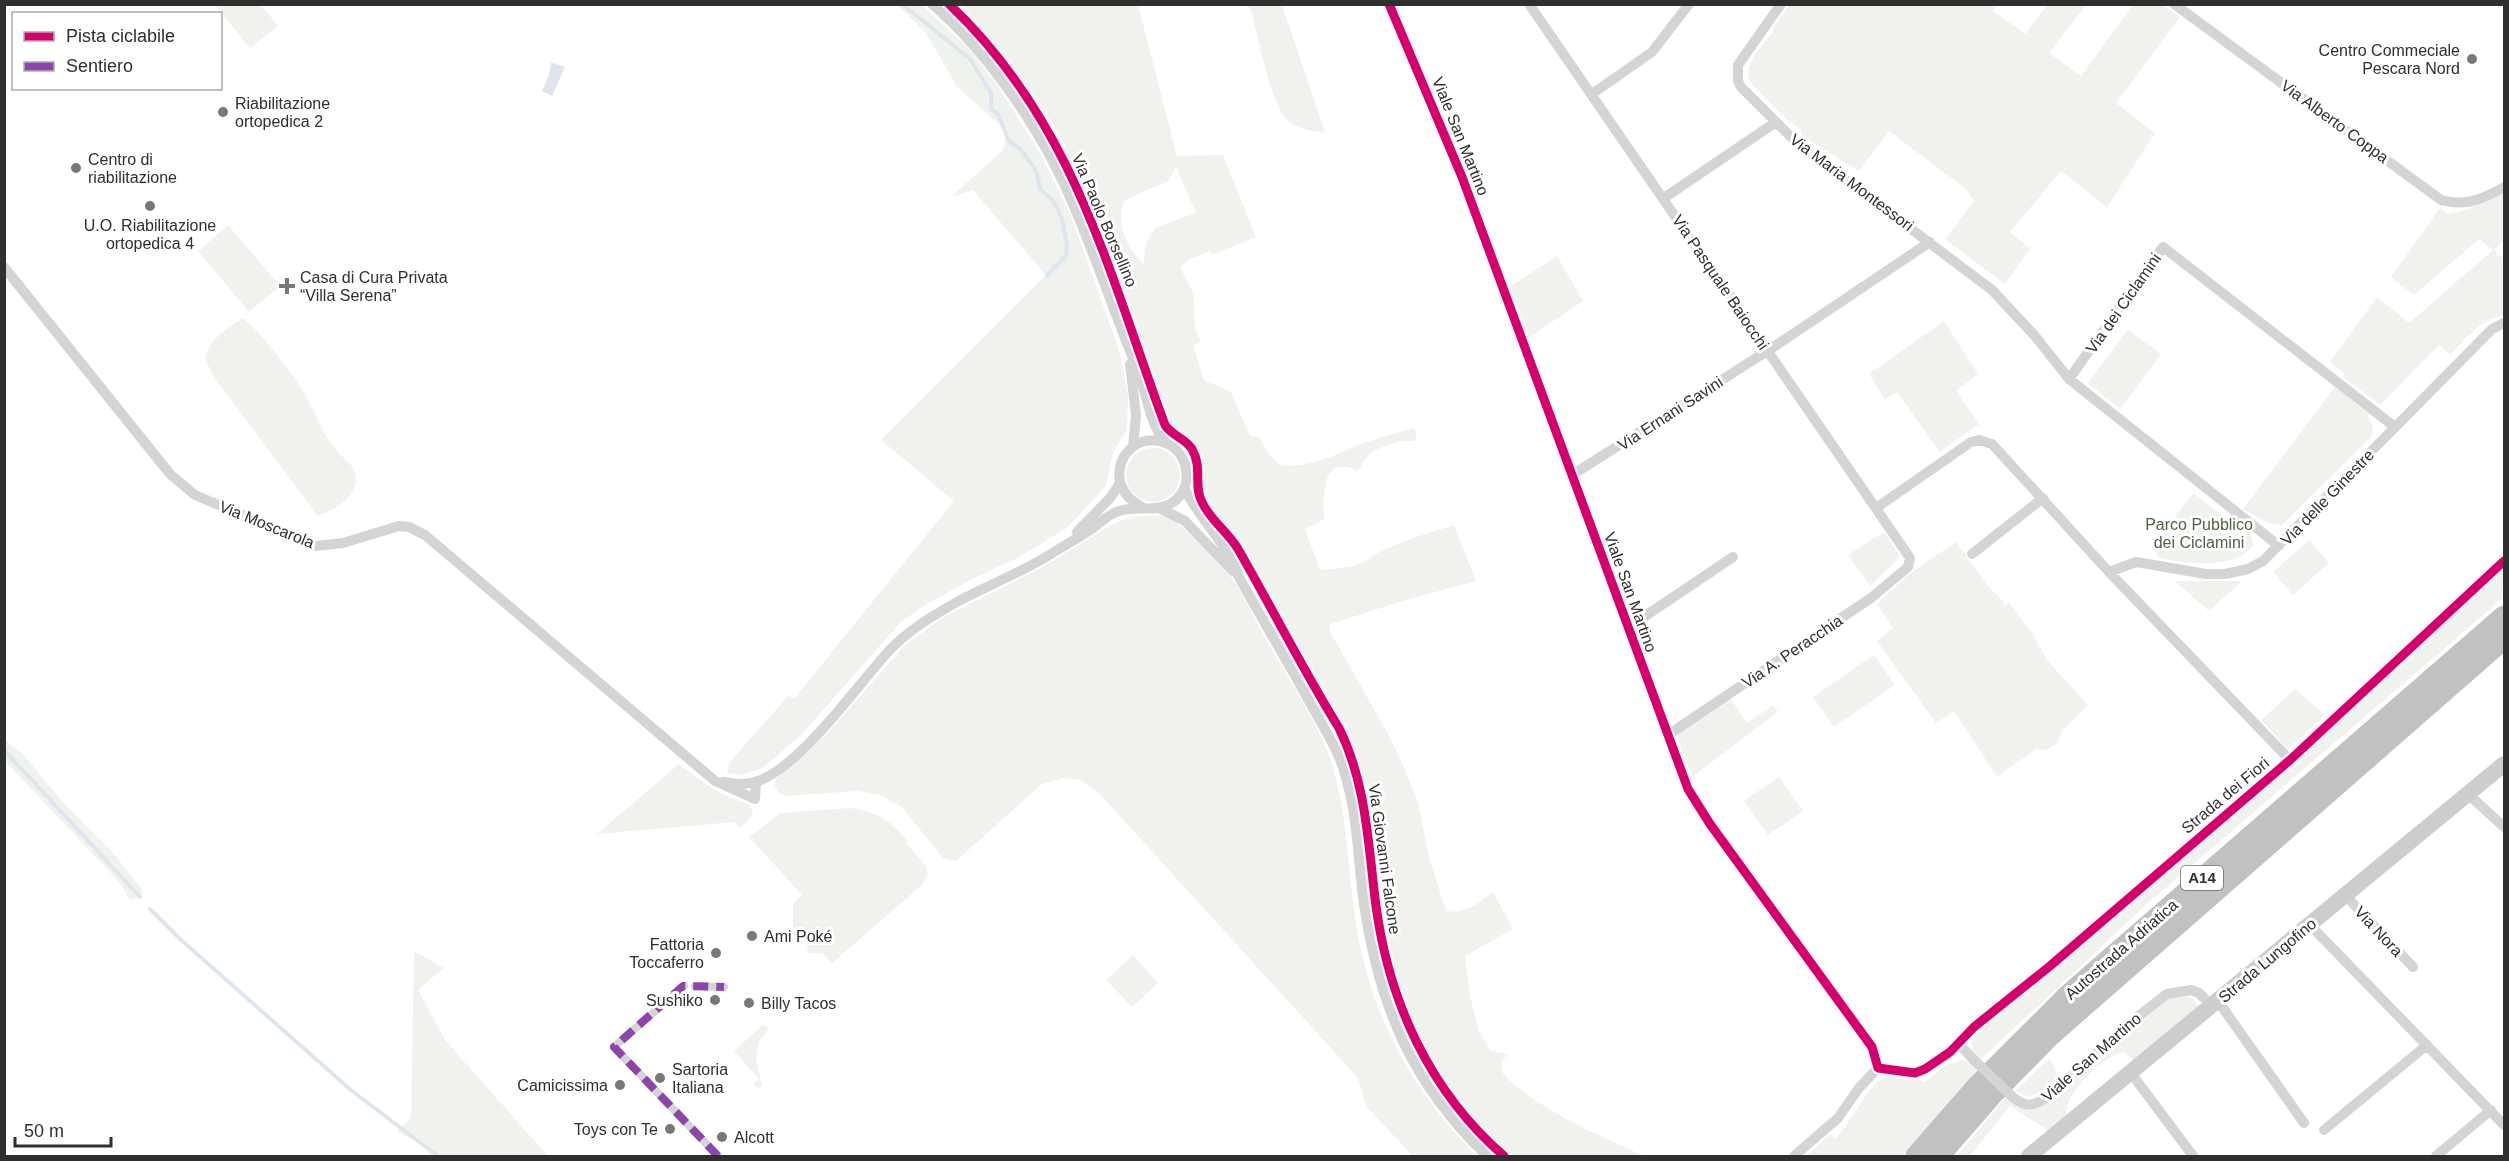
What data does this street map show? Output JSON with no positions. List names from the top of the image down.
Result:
{
  "streets": {
    "highway": ["A14", "Autostrada Adriatica"],
    "main road": ["Strada Lungofino"],
    "street": [
      "Via Alberto Coppa",
      "Viale San Martino",
      "Via Maria Montessori",
      "Via Paolo Borsellino",
      "Via Pasquale Baiocchi",
      "Via dei Ciclamini",
      "Via Ernani Savini",
      "Via delle Ginestre",
      "Via Moscarola",
      "Via A. Peracchia",
      "Strada dei Fiori",
      "Via Giovanni Falcone",
      "Via Nora"
    ]
  },
  "crossings": [
    ["Viale San Martino", "Via Ernani Savini"],
    ["Viale San Martino", "Via A. Peracchia"],
    ["Viale San Martino", "Strada dei Fiori"],
    ["Viale San Martino", "Strada Lungofino"],
    ["Via Maria Montessori", "Via dei Ciclamini"],
    ["Via Maria Montessori", "Via Ernani Savini"],
    ["Via Paolo Borsellino", "Via Giovanni Falcone"],
    ["Via Pasquale Baiocchi", "Via Ernani Savini"],
    ["Via Pasquale Baiocchi", "Via A. Peracchia"],
    ["Via dei Ciclamini", "Via delle Ginestre"],
    ["Via Nora", "Strada Lungofino"]
  ],
  "parks": ["Parco Pubblico dei Ciclamini"],
  "places": {
    "other": [
      "Centro Commeciale Pescara Nord",
      "Riabilitazione ortopedica 2",
      "Centro di riabilitazione",
      "U.O. Riabilitazione ortopedica 4",
      "Ami Poké",
      "Fattoria Toccaferro",
      "Sushiko",
      "Billy Tacos",
      "Sartoria Italiana",
      "Camicissima",
      "Toys con Te",
      "Alcott"
    ],
    "health": ["Casa di Cura Privata “Villa Serena”"]
  },
  "legend": ["Pista ciclabile", "Sentiero"],
  "scale_bar": "50 m"
}
